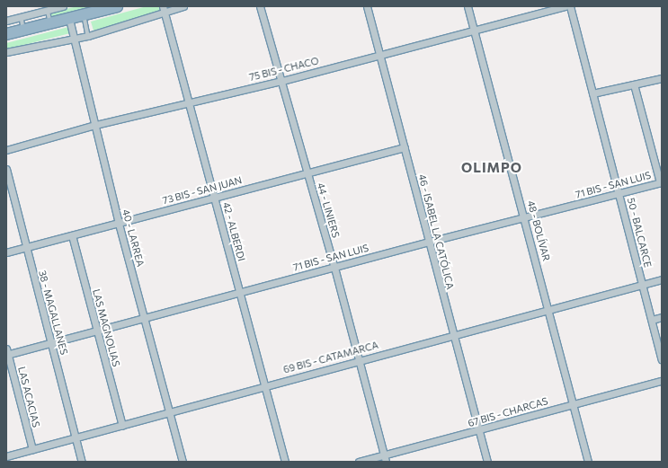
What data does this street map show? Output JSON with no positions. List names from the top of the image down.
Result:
{
  "streets": {
    "street": [
      "75 BIS - CHACO",
      "71 BIS - SAN LUIS",
      "73 BIS - SAN JUAN",
      "44 - LINIERS",
      "48 - BOLÍVAR",
      "42 - ALBERDI",
      "46 - ISABEL LA CATÓLICA",
      "50 - BALCARCE",
      "40 - LARREA",
      "38 - MAGALLANES",
      "LAS MAGNOLIAS",
      "69 BIS - CATAMARCA",
      "LAS ACACIAS",
      "67 BIS - CHARCAS"
    ]
  },
  "crossings": [
    ["75 BIS - CHACO", "44 - LINIERS"],
    ["75 BIS - CHACO", "48 - BOLÍVAR"],
    ["75 BIS - CHACO", "42 - ALBERDI"],
    ["75 BIS - CHACO", "46 - ISABEL LA CATÓLICA"],
    ["75 BIS - CHACO", "40 - LARREA"],
    ["71 BIS - SAN LUIS", "44 - LINIERS"],
    ["71 BIS - SAN LUIS", "48 - BOLÍVAR"],
    ["71 BIS - SAN LUIS", "42 - ALBERDI"],
    ["71 BIS - SAN LUIS", "46 - ISABEL LA CATÓLICA"],
    ["71 BIS - SAN LUIS", "50 - BALCARCE"],
    ["71 BIS - SAN LUIS", "40 - LARREA"],
    ["71 BIS - SAN LUIS", "38 - MAGALLANES"],
    ["71 BIS - SAN LUIS", "LAS MAGNOLIAS"],
    ["71 BIS - SAN LUIS", "LAS ACACIAS"],
    ["73 BIS - SAN JUAN", "44 - LINIERS"],
    ["73 BIS - SAN JUAN", "42 - ALBERDI"],
    ["73 BIS - SAN JUAN", "46 - ISABEL LA CATÓLICA"],
    ["73 BIS - SAN JUAN", "40 - LARREA"],
    ["73 BIS - SAN JUAN", "38 - MAGALLANES"],
    ["73 BIS - SAN JUAN", "LAS MAGNOLIAS"],
    ["44 - LINIERS", "69 BIS - CATAMARCA"],
    ["44 - LINIERS", "67 BIS - CHARCAS"],
    ["48 - BOLÍVAR", "69 BIS - CATAMARCA"],
    ["48 - BOLÍVAR", "67 BIS - CHARCAS"],
    ["42 - ALBERDI", "69 BIS - CATAMARCA"],
    ["46 - ISABEL LA CATÓLICA", "69 BIS - CATAMARCA"],
    ["46 - ISABEL LA CATÓLICA", "67 BIS - CHARCAS"],
    ["50 - BALCARCE", "69 BIS - CATAMARCA"],
    ["40 - LARREA", "69 BIS - CATAMARCA"],
    ["38 - MAGALLANES", "69 BIS - CATAMARCA"],
    ["LAS MAGNOLIAS", "69 BIS - CATAMARCA"],
    ["69 BIS - CATAMARCA", "LAS ACACIAS"]
  ],
  "districts": ["OLIMPO"]
}
